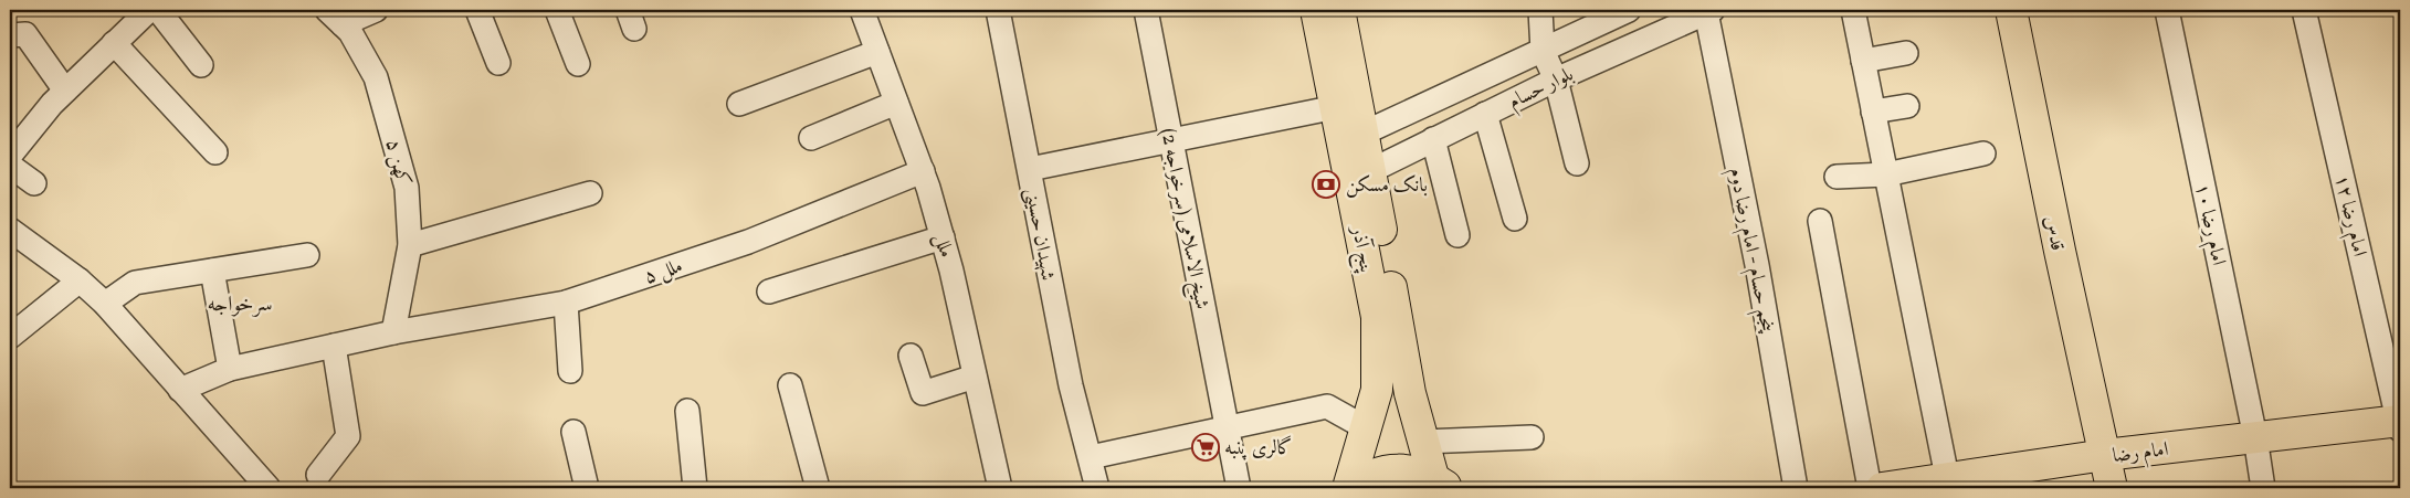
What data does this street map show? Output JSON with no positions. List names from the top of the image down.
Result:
{
  "streets": {
    "main road": ["قدس", "پنج آذر", "امام رضا"],
    "street": [
      "بلوار حسام",
      "۵ کهن",
      "امام رضا ۱۲",
      "شیخ الاسلامی (سرخواجه 2)",
      "امام رضا ۱۰",
      "شهیدان حسینی",
      "ملل",
      "پنجم حسام - امام رضا دوم",
      "ملل ۵"
    ]
  },
  "crossings": [
    ["بلوار حسام", "پنج آذر"],
    ["بلوار حسام", "پنجم حسام - امام رضا دوم"],
    ["۵ کهن", "ملل ۵"],
    ["امام رضا ۱۲", "امام رضا"],
    ["امام رضا ۱۰", "امام رضا"],
    ["قدس", "امام رضا"],
    ["ملل", "ملل ۵"]
  ],
  "districts": ["سرخواجه"],
  "places": {
    "bank": ["بانک مسکن"],
    "supermarket": ["گالری پنبه"]
  }
}
